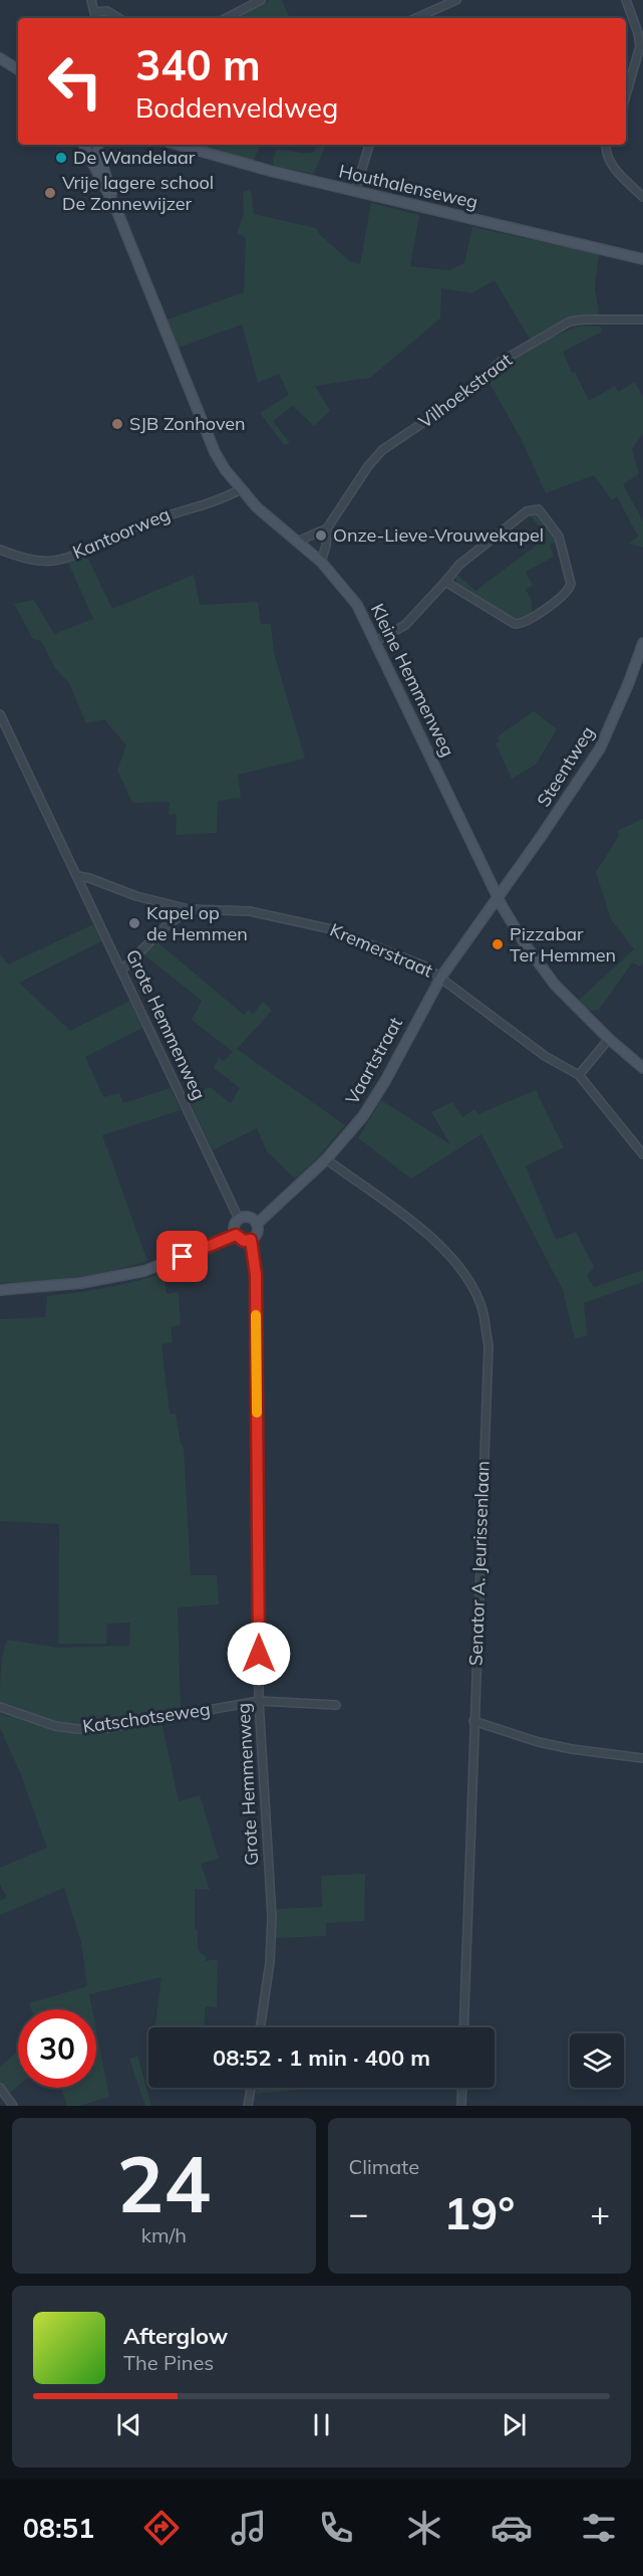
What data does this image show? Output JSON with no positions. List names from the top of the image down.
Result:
{
  "streets": {
    "street": [
      "Houthalenseweg",
      "Vilhoekstraat",
      "Kantoorweg",
      "Kleine Hemmenweg",
      "Steentweg",
      "Kremerstraat",
      "Grote Hemmenweg",
      "Vaartstraat",
      "Senator A. Jeurissenlaan",
      "Katschotseweg"
    ]
  },
  "crossings": [
    ["Vilhoekstraat", "Kleine Hemmenweg"],
    ["Kantoorweg", "Kleine Hemmenweg"],
    ["Kleine Hemmenweg", "Steentweg"],
    ["Kleine Hemmenweg", "Vaartstraat"],
    ["Steentweg", "Vaartstraat"],
    ["Kremerstraat", "Grote Hemmenweg"],
    ["Kremerstraat", "Vaartstraat"],
    ["Grote Hemmenweg", "Vaartstraat"],
    ["Grote Hemmenweg", "Katschotseweg"],
    ["Vaartstraat", "Senator A. Jeurissenlaan"]
  ],
  "places": [
    "De Wandelaar",
    "Vrije lagere school De Zonnewijzer",
    "SJB Zonhoven",
    "Onze-Lieve-Vrouwekapel",
    "Kapel op de Hemmen",
    "Pizzabar Ter Hemmen"
  ],
  "page": {
    "turn": ["340 m", "Boddenveldweg"],
    "limit": "30",
    "trip": "08:52 · 1 min · 400 m",
    "tile": [
      ["24", "km/h"],
      "Climate"
    ],
    "heat": ["−", "19°", "+"],
    "song": ["Afterglow", "The Pines"],
    "tabs": "08:51"
  }
}
